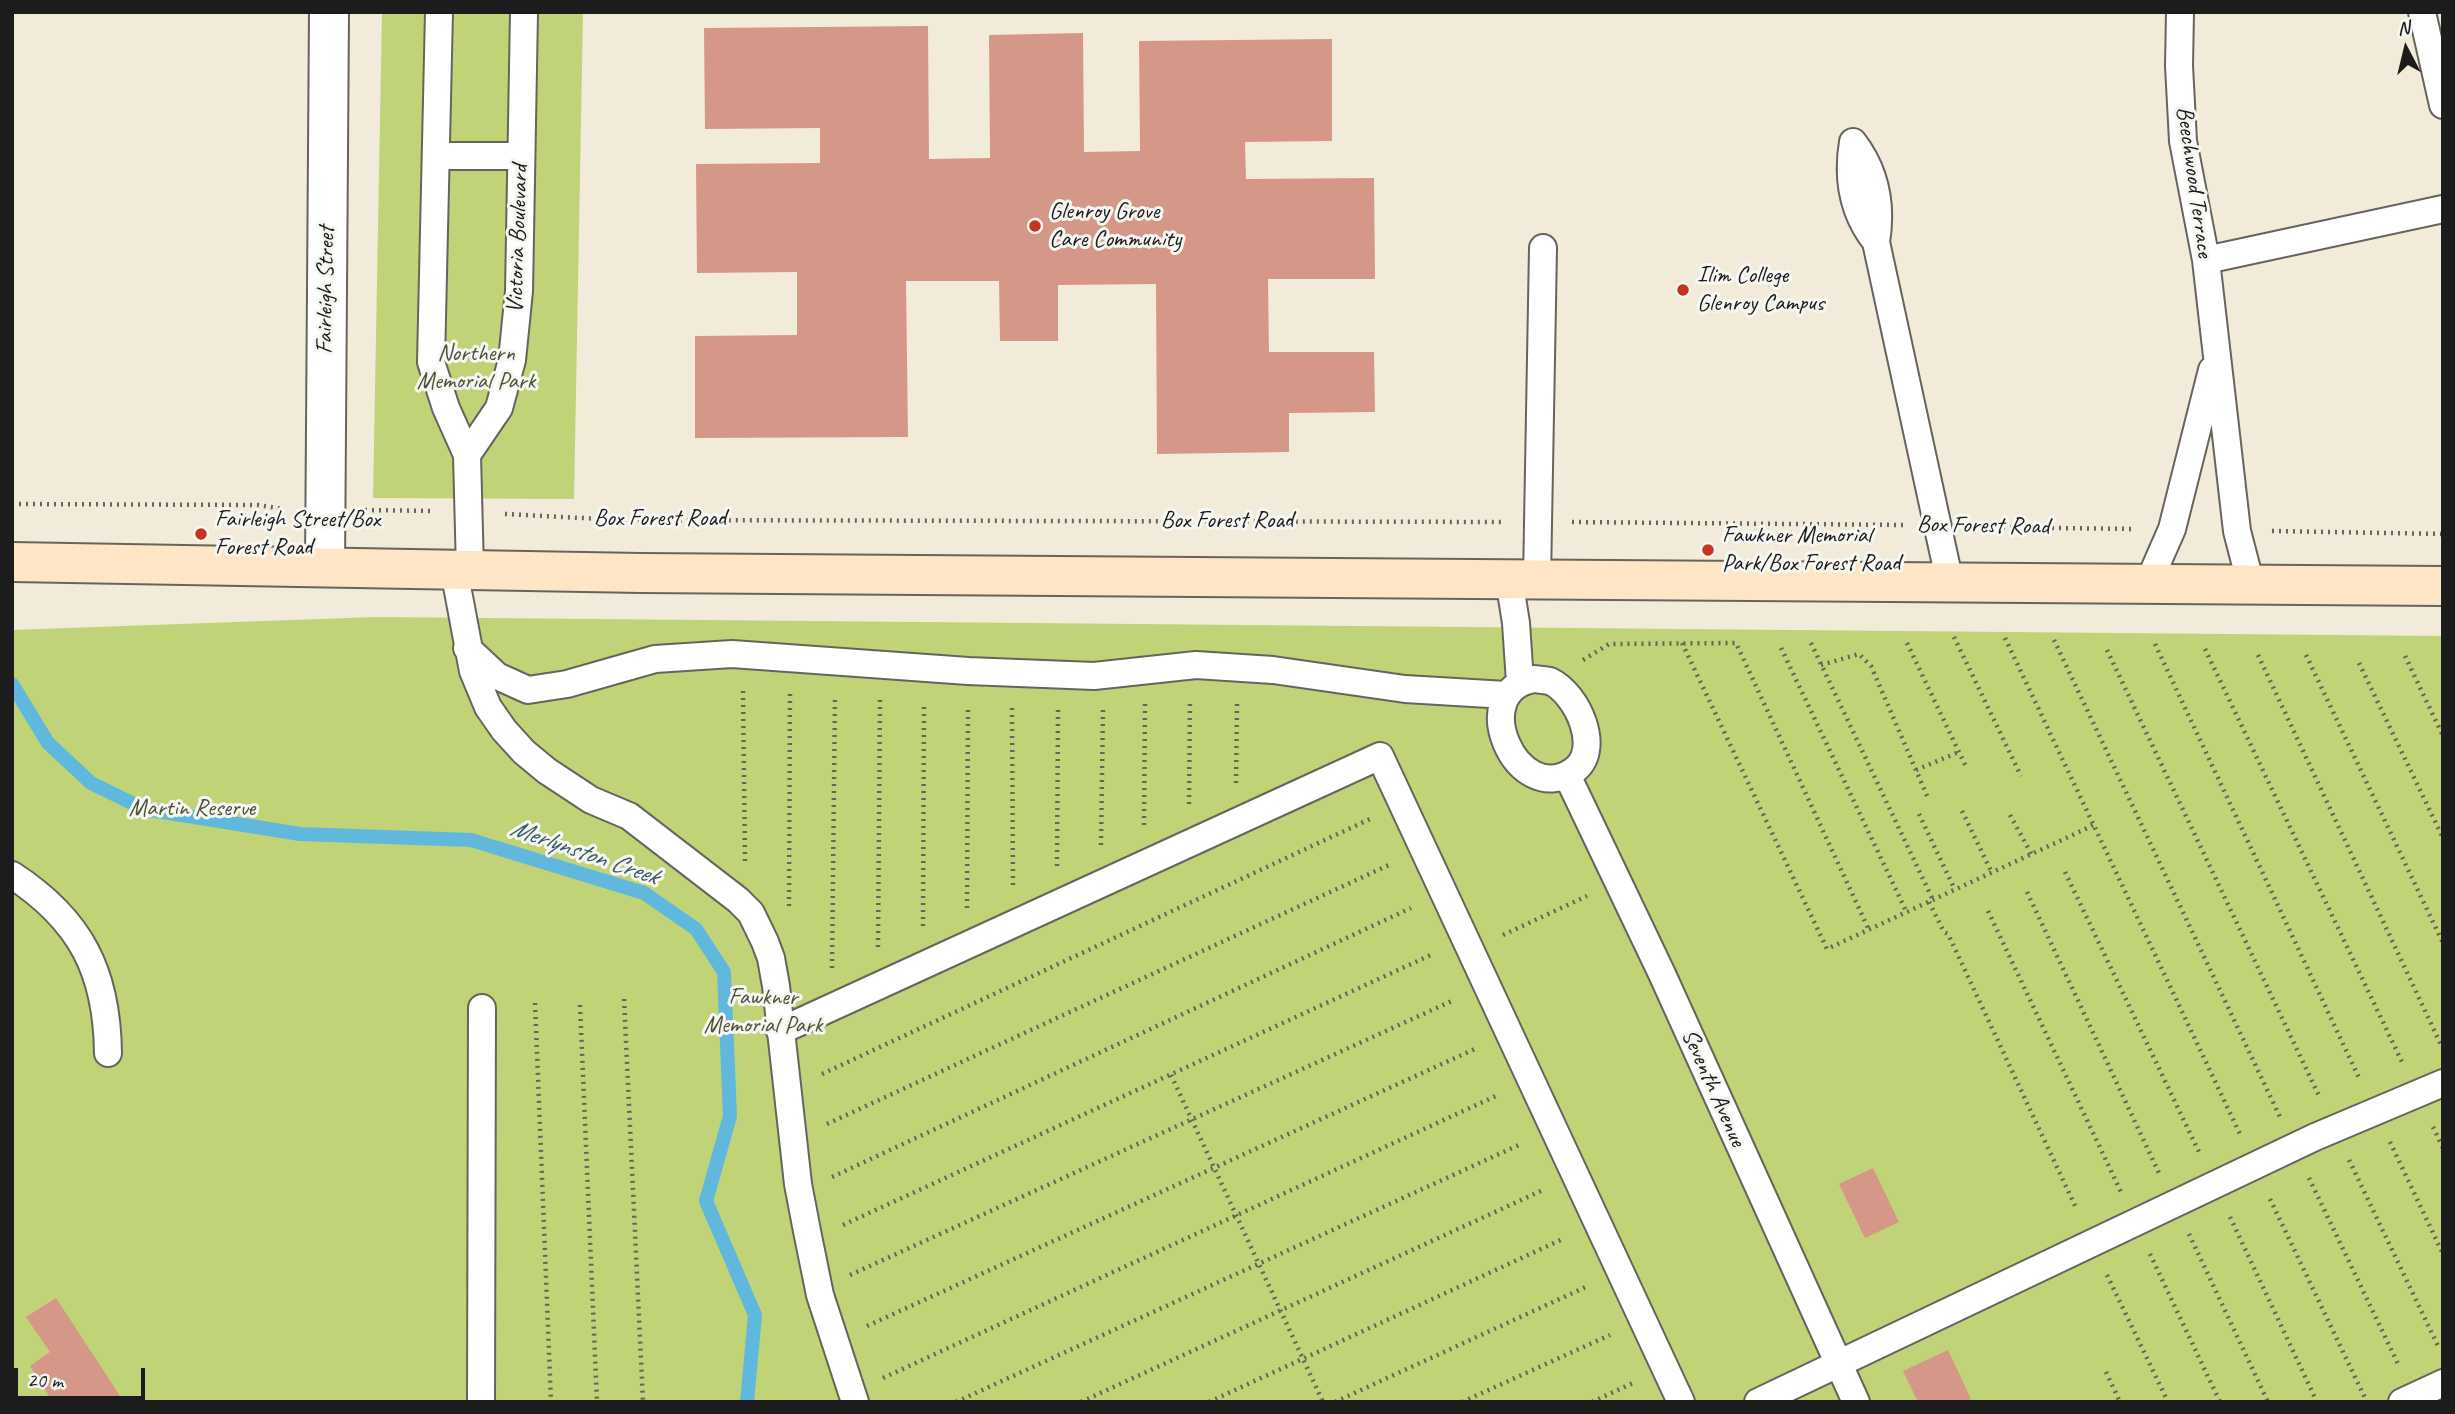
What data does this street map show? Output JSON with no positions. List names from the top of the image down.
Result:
{
  "streets": {
    "street": ["Fairleigh Street"],
    "lane": ["Beechwood Terrace", "Victoria Boulevard", "Seventh Avenue"],
    "path": ["Box Forest Road"]
  },
  "crossings": [
    ["Beechwood Terrace", "Box Forest Road"],
    ["Fairleigh Street", "Box Forest Road"]
  ],
  "water": ["Merlynston Creek"],
  "parks": ["Northern Memorial Park", "Martin Reserve", "Fawkner Memorial Park"],
  "places": [
    "Glenroy Grove Care Community",
    "Ilim College Glenroy Campus",
    "Fairleigh Street/Box Forest Road",
    "Fawkner Memorial Park/Box Forest Road"
  ],
  "scale_bar": "20 m",
  "north": "top"
}
